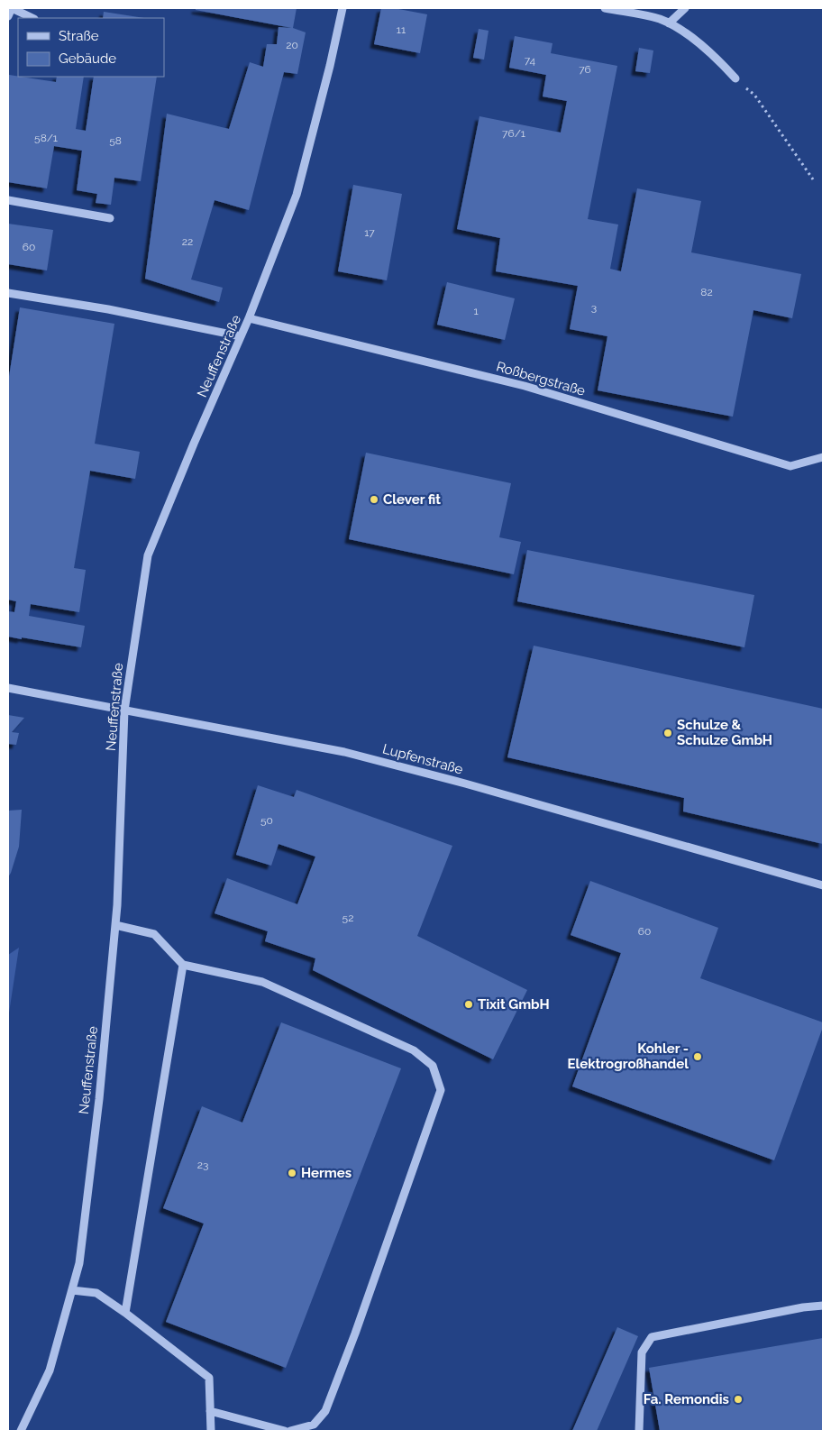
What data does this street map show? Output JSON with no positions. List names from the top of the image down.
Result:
{
  "streets": {
    "street": ["Neuffenstraße", "Roßbergstraße", "Lupfenstraße"]
  },
  "crossings": [
    ["Neuffenstraße", "Roßbergstraße"],
    ["Neuffenstraße", "Lupfenstraße"]
  ],
  "places": [
    "Clever fit",
    "Schulze & Schulze GmbH",
    "Tixit GmbH",
    "Kohler - Elektrogroßhandel",
    "Hermes",
    "Fa. Remondis"
  ],
  "house_numbers": [
    "11",
    "20",
    "74",
    "76",
    "76/1",
    "58/1",
    "58",
    "17",
    "22",
    "60",
    "82",
    "3",
    "1",
    "50",
    "52",
    "60",
    "23"
  ],
  "legend": ["Straße", "Gebäude"]
}
